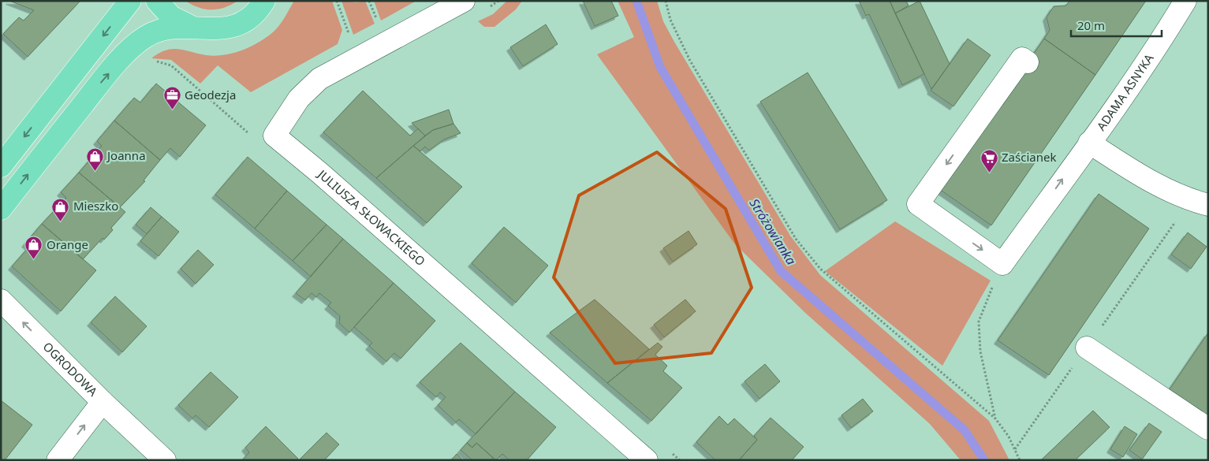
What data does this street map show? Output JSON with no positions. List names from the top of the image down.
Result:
{
  "streets": {
    "street": ["ADAMA ASNYKA", "JULIUSZA SŁOWACKIEGO", "OGRODOWA"]
  },
  "one_way": ["ADAMA ASNYKA"],
  "water": ["Stróżowianka"],
  "places": {
    "office": ["Geodezja"],
    "shop": ["Joanna", "Mieszko", "Orange"],
    "supermarket": ["Zaścianek"]
  },
  "scale_bar": "20 m"
}
